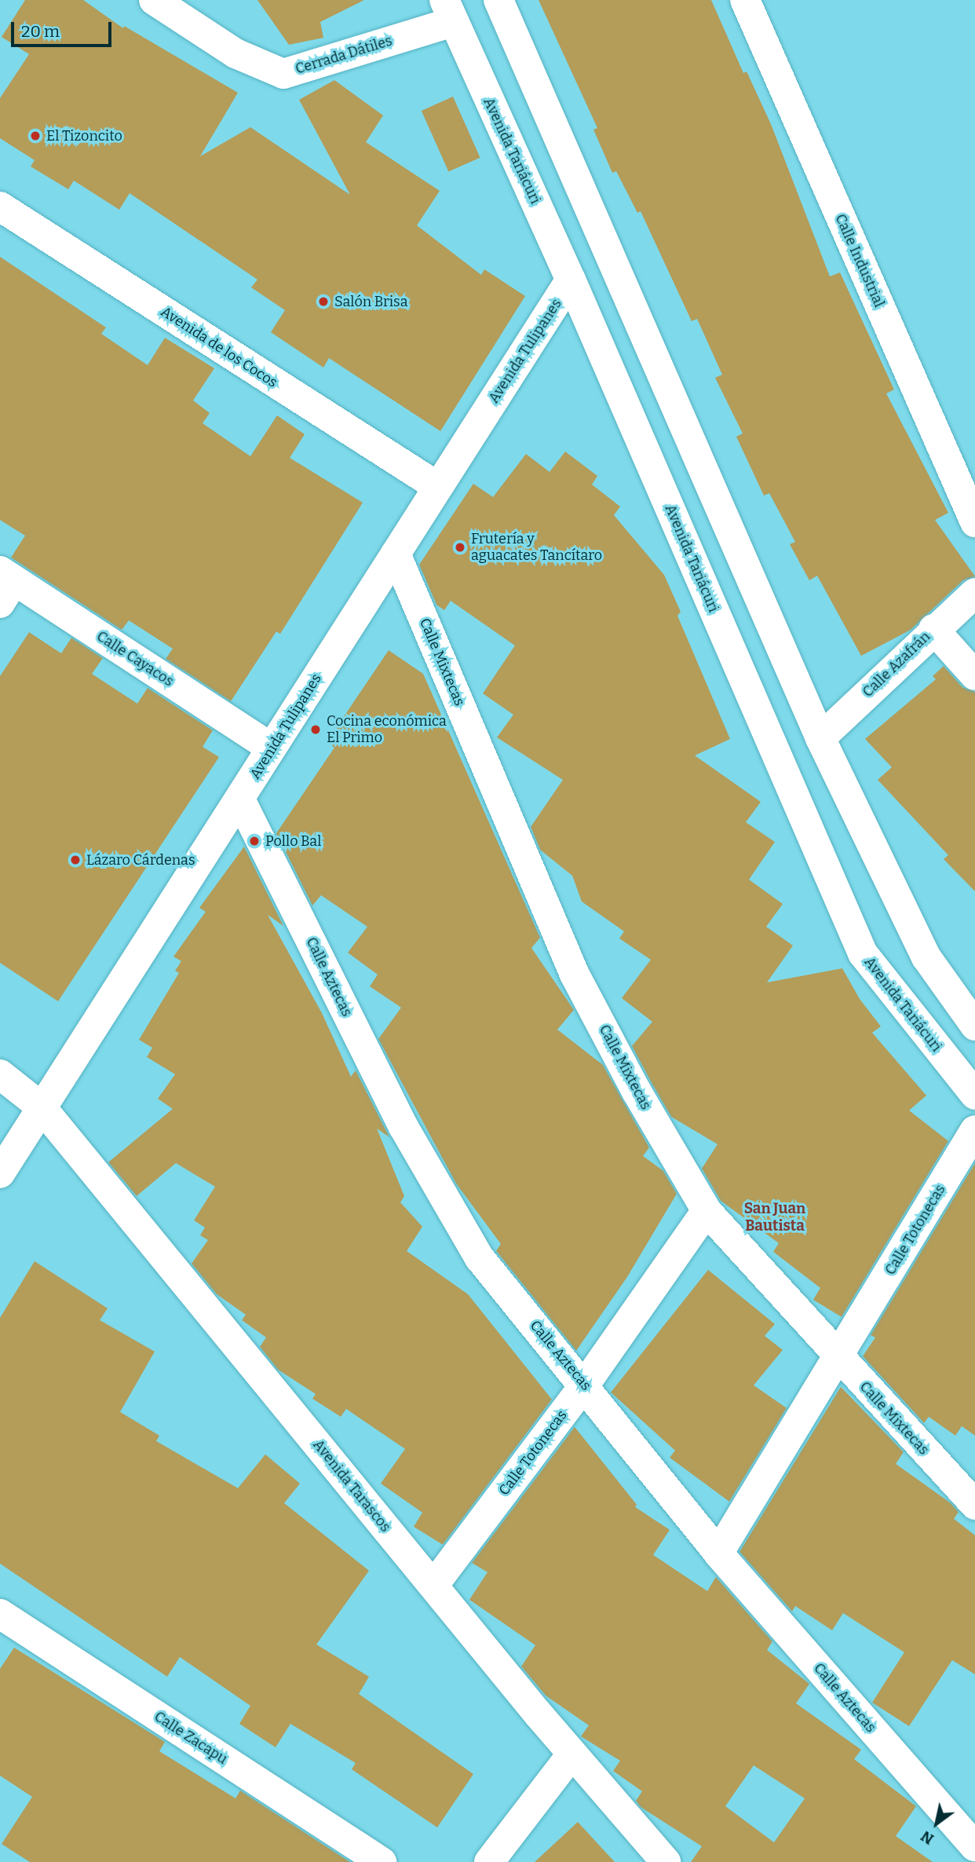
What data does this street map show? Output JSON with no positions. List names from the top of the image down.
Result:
{
  "streets": {
    "street": [
      "Cerrada Dátiles",
      "Avenida Tariácuri",
      "Calle Industrial",
      "Avenida de los Cocos",
      "Avenida Tulipanes",
      "Calle Cayacos",
      "Calle Mixtecas",
      "Calle Azafrán",
      "Calle Aztecas",
      "Calle Totonecas",
      "Avenida Tarascos",
      "Calle Zacapu"
    ]
  },
  "crossings": [
    ["Cerrada Dátiles", "Avenida Tariácuri"],
    ["Avenida Tariácuri", "Avenida Tulipanes"],
    ["Avenida de los Cocos", "Avenida Tulipanes"],
    ["Avenida Tulipanes", "Calle Cayacos"],
    ["Avenida Tulipanes", "Calle Mixtecas"],
    ["Avenida Tulipanes", "Calle Aztecas"],
    ["Avenida Tulipanes", "Avenida Tarascos"],
    ["Calle Mixtecas", "Calle Totonecas"],
    ["Calle Aztecas", "Calle Totonecas"],
    ["Calle Totonecas", "Avenida Tarascos"]
  ],
  "districts": ["San Juan Bautista"],
  "places": [
    "El Tizoncito",
    "Salón Brisa",
    "Frutería y aguacates Tancítaro",
    "Cocina económica El Primo",
    "Pollo Bal",
    "Lázaro Cárdenas"
  ],
  "scale_bar": "20 m",
  "north": "bottom left"
}
